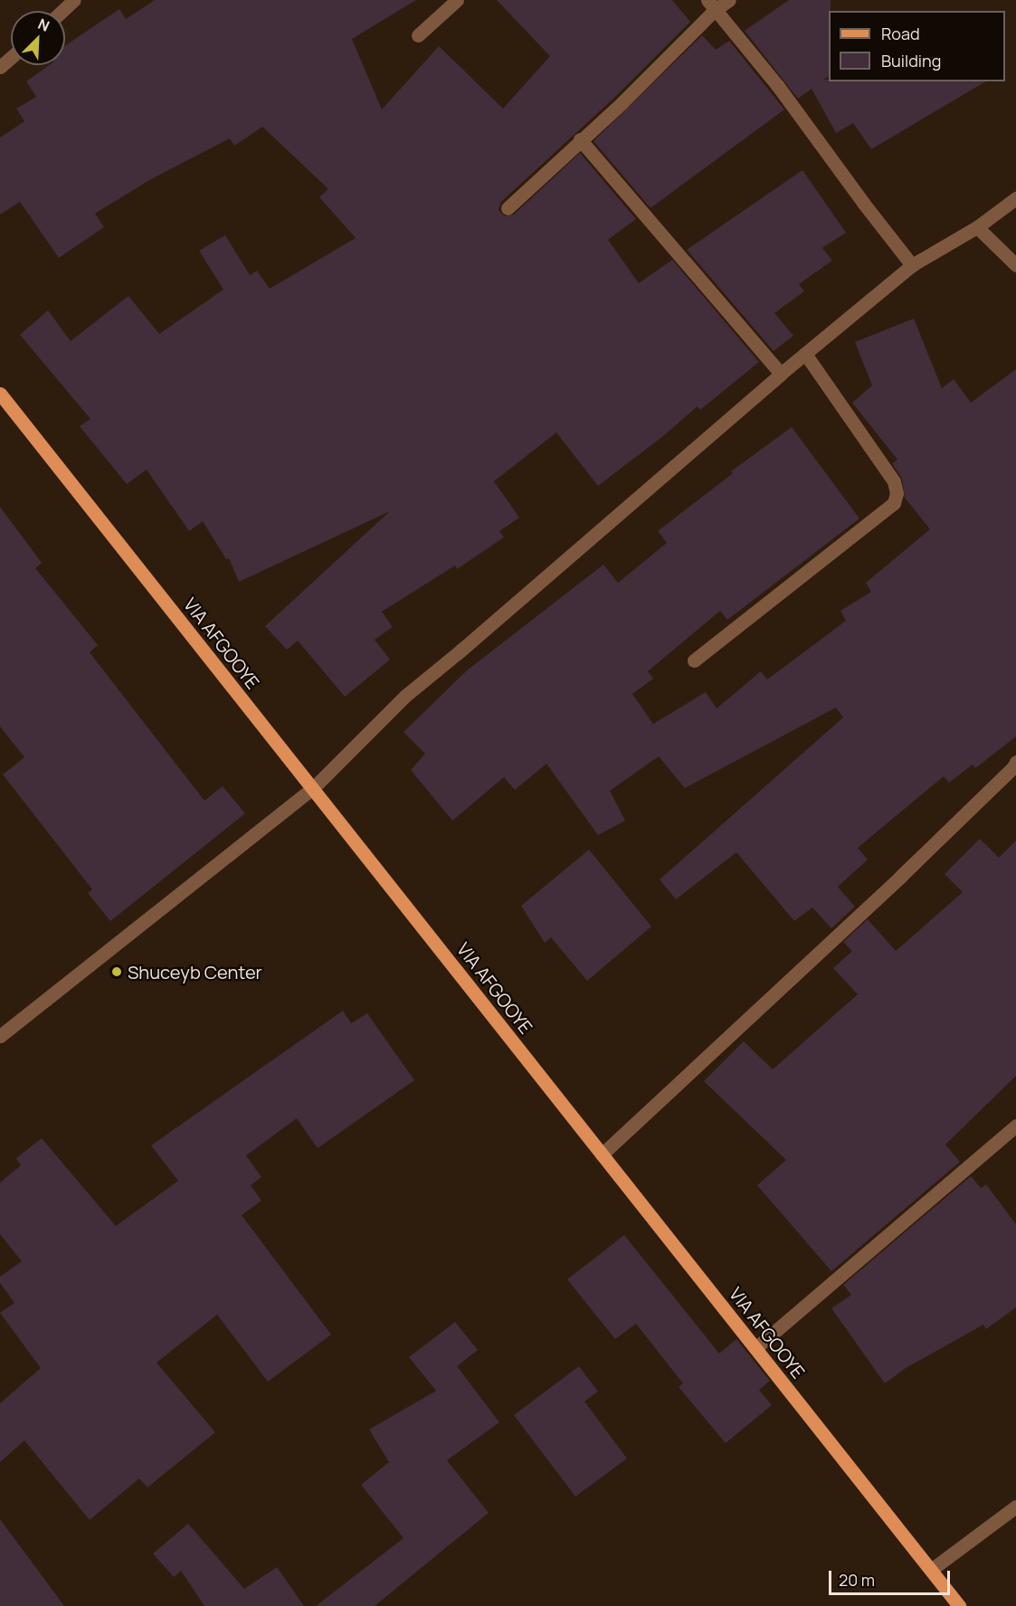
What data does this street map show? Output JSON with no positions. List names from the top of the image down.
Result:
{
  "streets": {
    "main road": ["VIA AFGOOYE"]
  },
  "places": ["Shuceyb Center"],
  "legend": ["Road", "Building"],
  "scale_bar": "20 m",
  "north": "top right"
}
